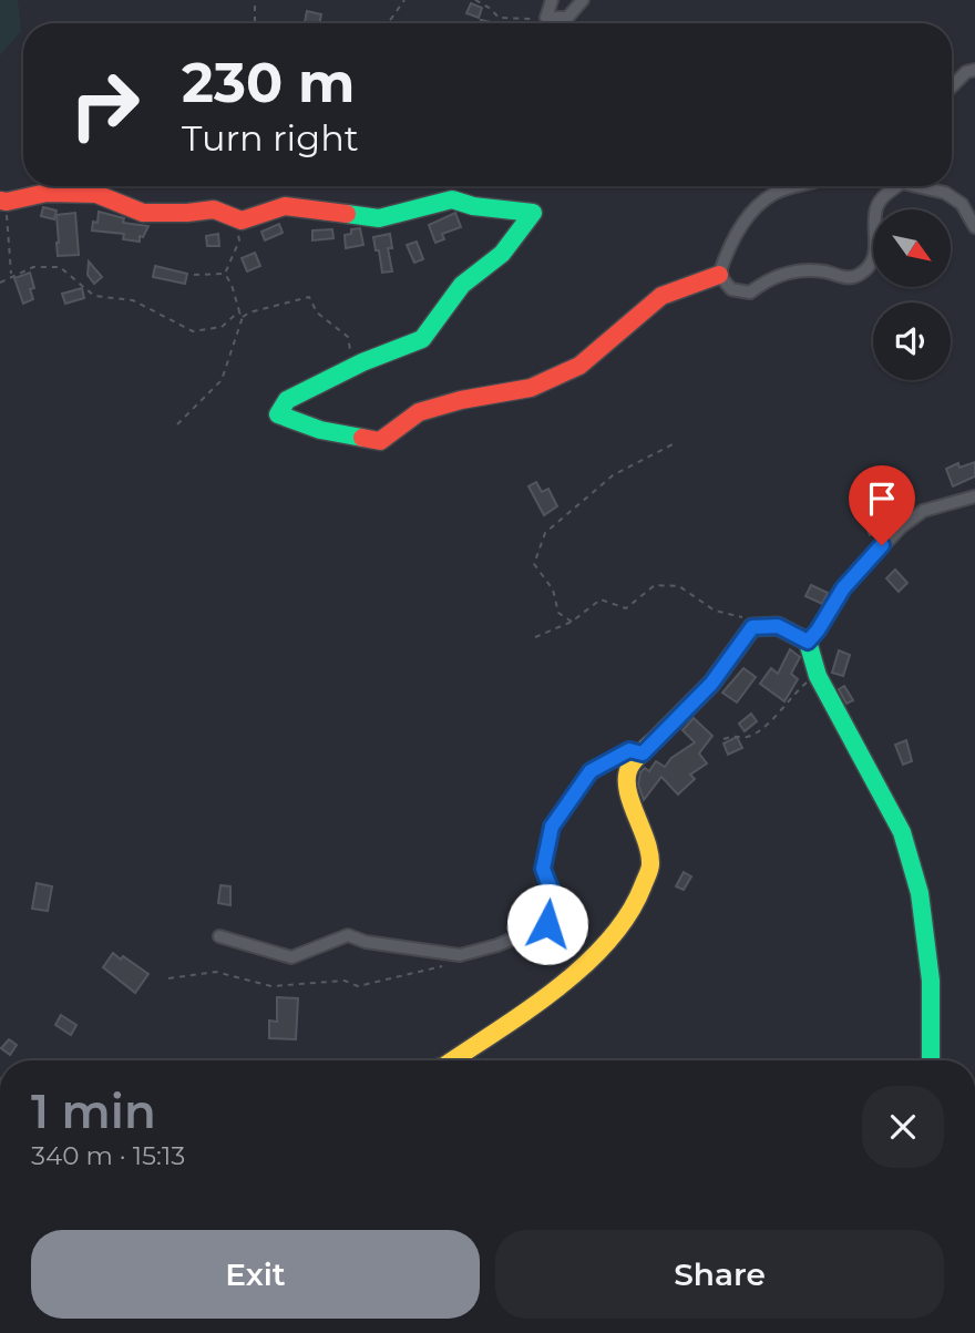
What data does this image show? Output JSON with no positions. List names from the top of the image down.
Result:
{
  "north": "bottom right",
  "page": {
    "turn": ["230 m", "Turn right"],
    "heading": ["1 min", "340 m · 15:13"],
    "buttons": ["Exit", "Share"]
  }
}
